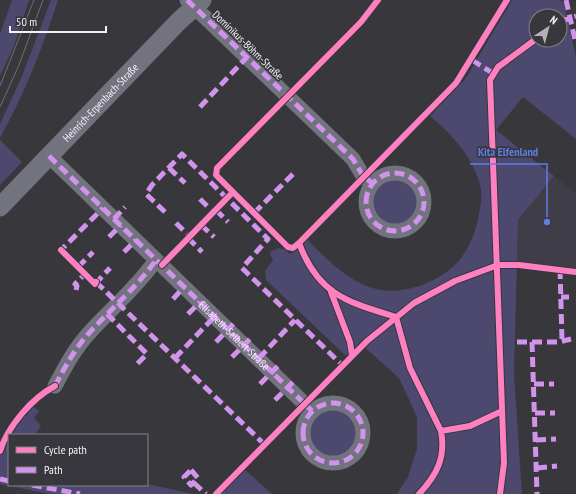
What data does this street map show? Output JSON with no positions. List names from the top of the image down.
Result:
{
  "streets": {
    "street": ["Dominikus-Böhm-Straße", "Heinrich-Erpenbach-Straße", "Elisabeth-Selbert-Straße"]
  },
  "crossings": [
    ["Dominikus-Böhm-Straße", "Heinrich-Erpenbach-Straße"],
    ["Heinrich-Erpenbach-Straße", "Elisabeth-Selbert-Straße"]
  ],
  "places": ["Kita Elfenland"],
  "legend": ["Cycle path", "Path"],
  "scale_bar": "50 m",
  "north": "top right"
}
